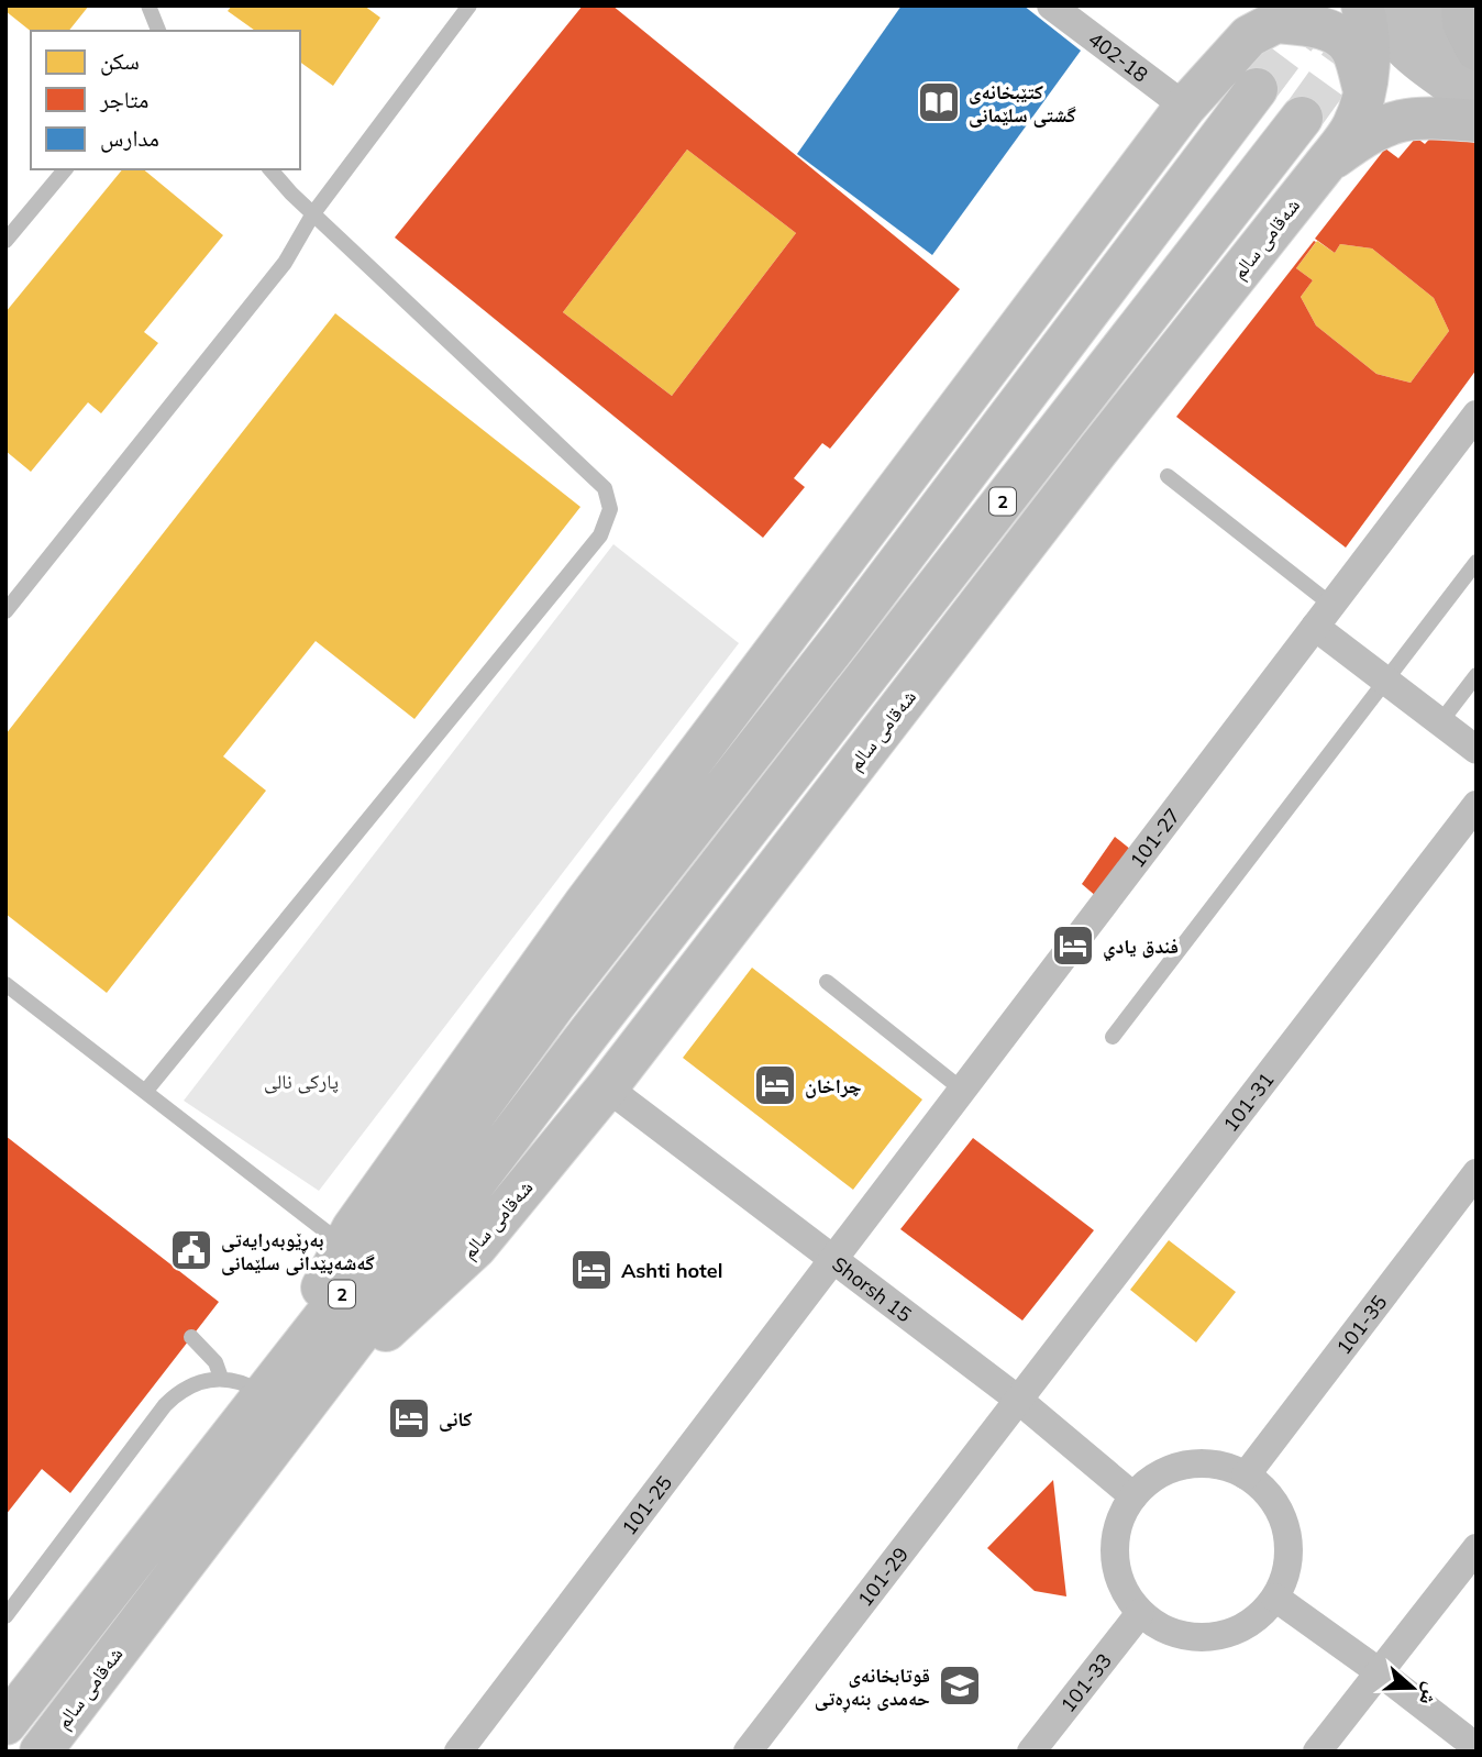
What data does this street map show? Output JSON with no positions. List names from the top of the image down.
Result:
{
  "streets": {
    "main road": ["شەقامی سالم", "2"],
    "street": [
      "402-18",
      "101-27",
      "101-31",
      "Shorsh 15",
      "101-35",
      "101-25",
      "101-29",
      "101-33"
    ]
  },
  "crossings": [
    ["402-18", "شەقامی سالم"],
    ["شەقامی سالم", "Shorsh 15"],
    ["101-27", "Shorsh 15"],
    ["101-27", "101-25"],
    ["101-31", "Shorsh 15"],
    ["101-31", "101-29"],
    ["Shorsh 15", "101-35"],
    ["Shorsh 15", "101-25"],
    ["Shorsh 15", "101-29"],
    ["Shorsh 15", "101-33"],
    ["101-35", "101-33"]
  ],
  "parks": ["پارکی نالی"],
  "places": {
    "library": ["کتێبخانەی گشتی سلێمانی"],
    "hotel": [
      "فندق يادي",
      "چراخان",
      "Ashti hotel",
      "کانی"
    ],
    "public building": ["بەڕێوبەرایەتی گەشەپێدانی سلێمانی"],
    "school or university": ["قوتابخانەی حەمدی بنەڕەتی"]
  },
  "legend": ["سكن", "متاجر", "مدارس"],
  "north": "right"
}
